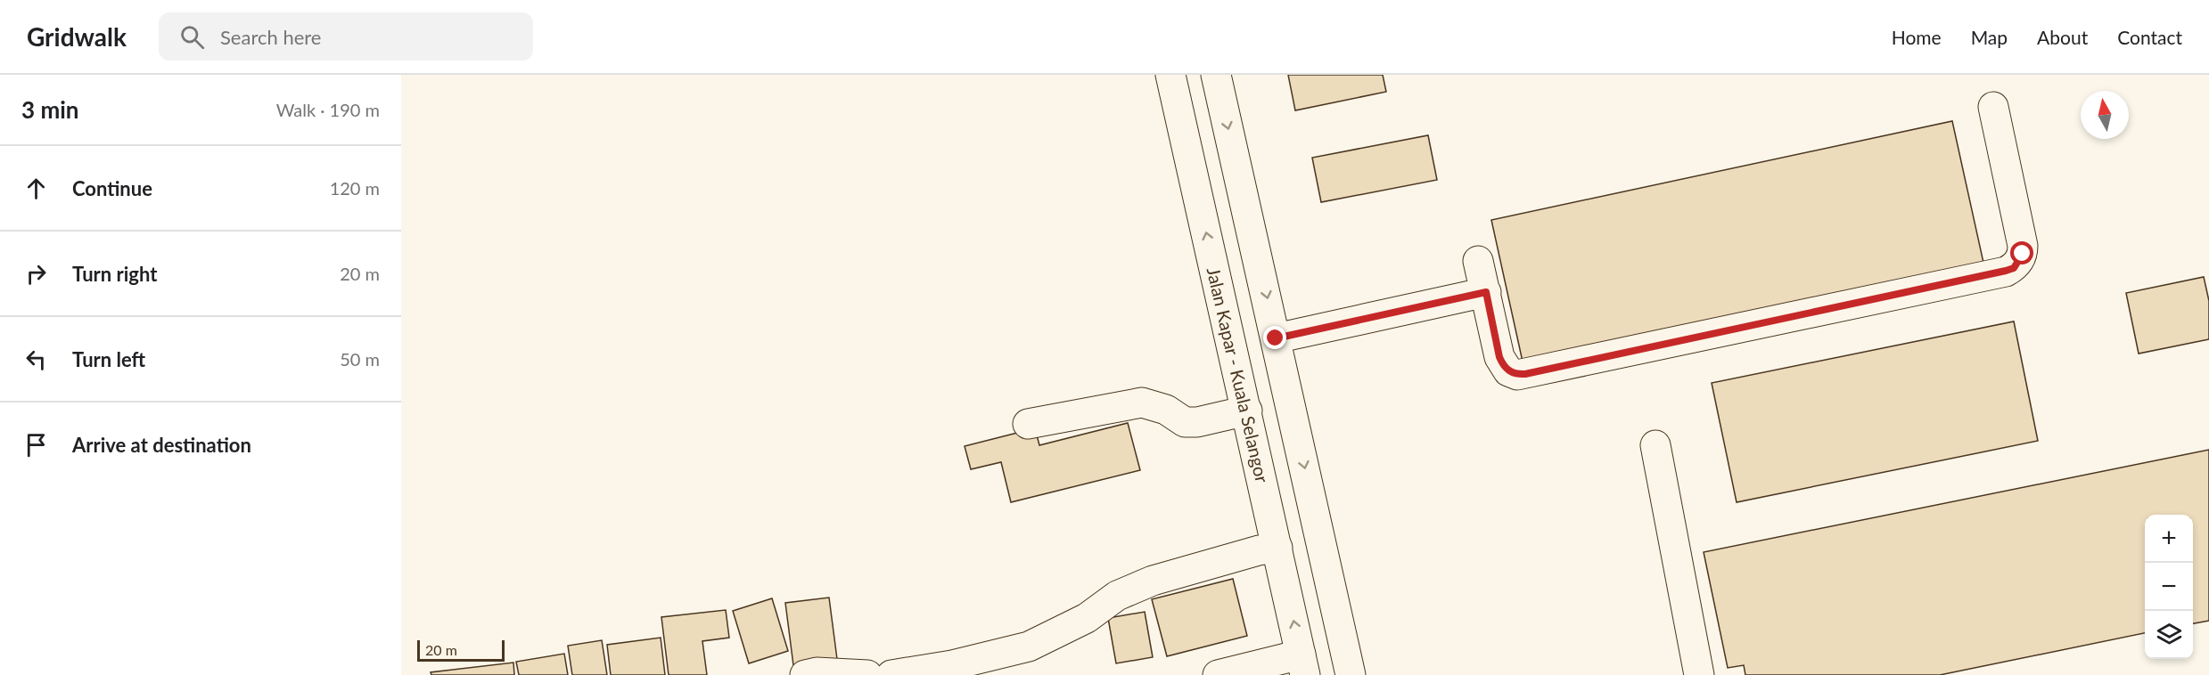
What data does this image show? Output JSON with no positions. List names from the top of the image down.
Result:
{
  "streets": {
    "main road": ["Jalan Kapar - Kuala Selangor"]
  },
  "scale_bar": "20 m",
  "north": "top",
  "page": {
    "header": "Gridwalk",
    "search": "Search here",
    "nav": [
      "Home",
      "Map",
      "About",
      "Contact"
    ],
    "heading": ["3 min", "Walk · 190 m"],
    "list": [
      ["Continue", "120 m"],
      ["Turn right", "20 m"],
      ["Turn left", "50 m"],
      "Arrive at destination"
    ],
    "map_buttons": ["+", "−"],
    "scale": "20 m"
  }
}
